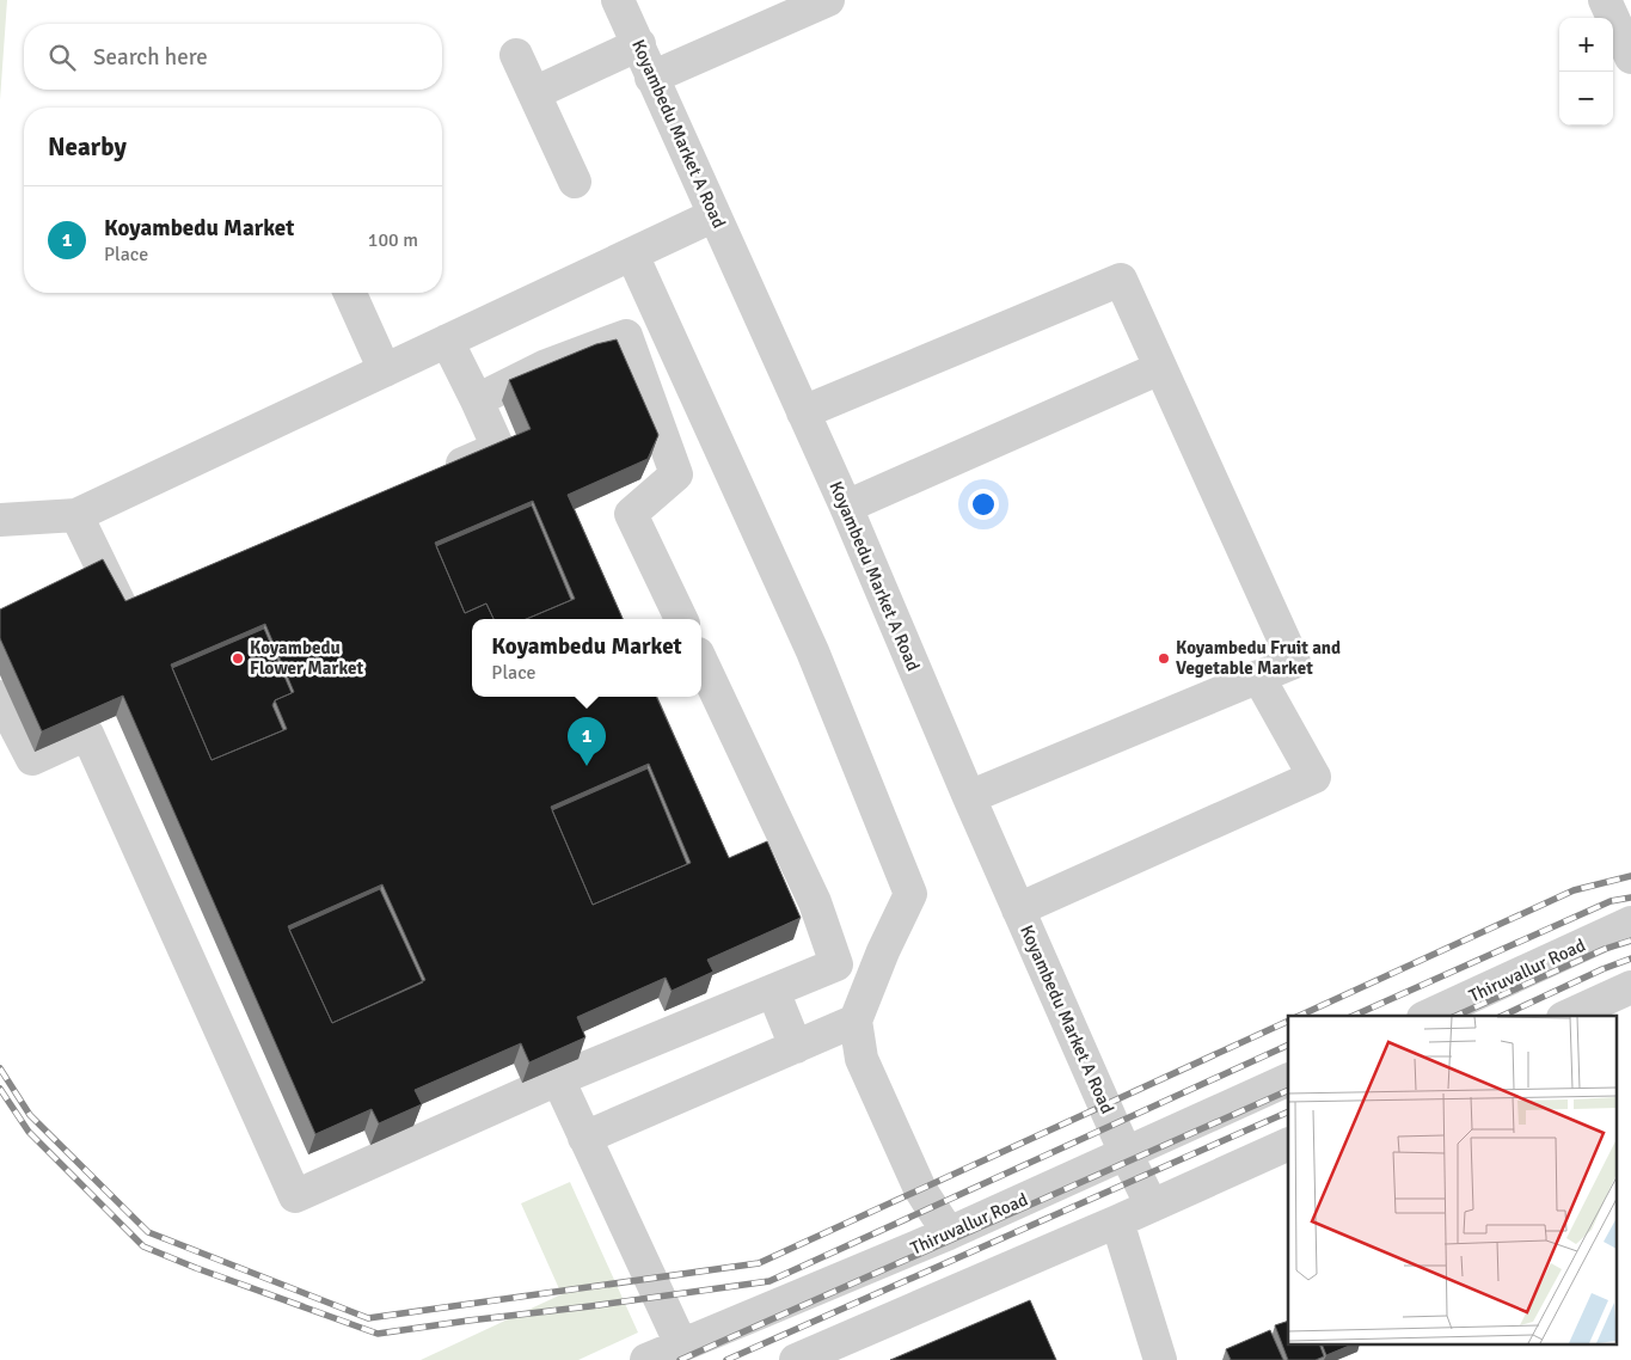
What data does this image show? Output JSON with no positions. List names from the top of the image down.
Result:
{
  "streets": {
    "street": ["Koyambedu Market A Road", "Thiruvallur Road"]
  },
  "crossings": [
    ["Koyambedu Market A Road", "Thiruvallur Road"]
  ],
  "places": ["Koyambedu Flower Market", "Koyambedu Fruit and Vegetable Market"],
  "page": {
    "map_buttons": ["+", "−"],
    "search": "Search here",
    "heading": "Nearby",
    "list": [
      {
        "mark": "1",
        "name": "Koyambedu Market",
        "note": "Place",
        "value": "100 m"
      }
    ],
    "popup": ["Koyambedu Market", "Place"],
    "pins": "1"
  }
}
